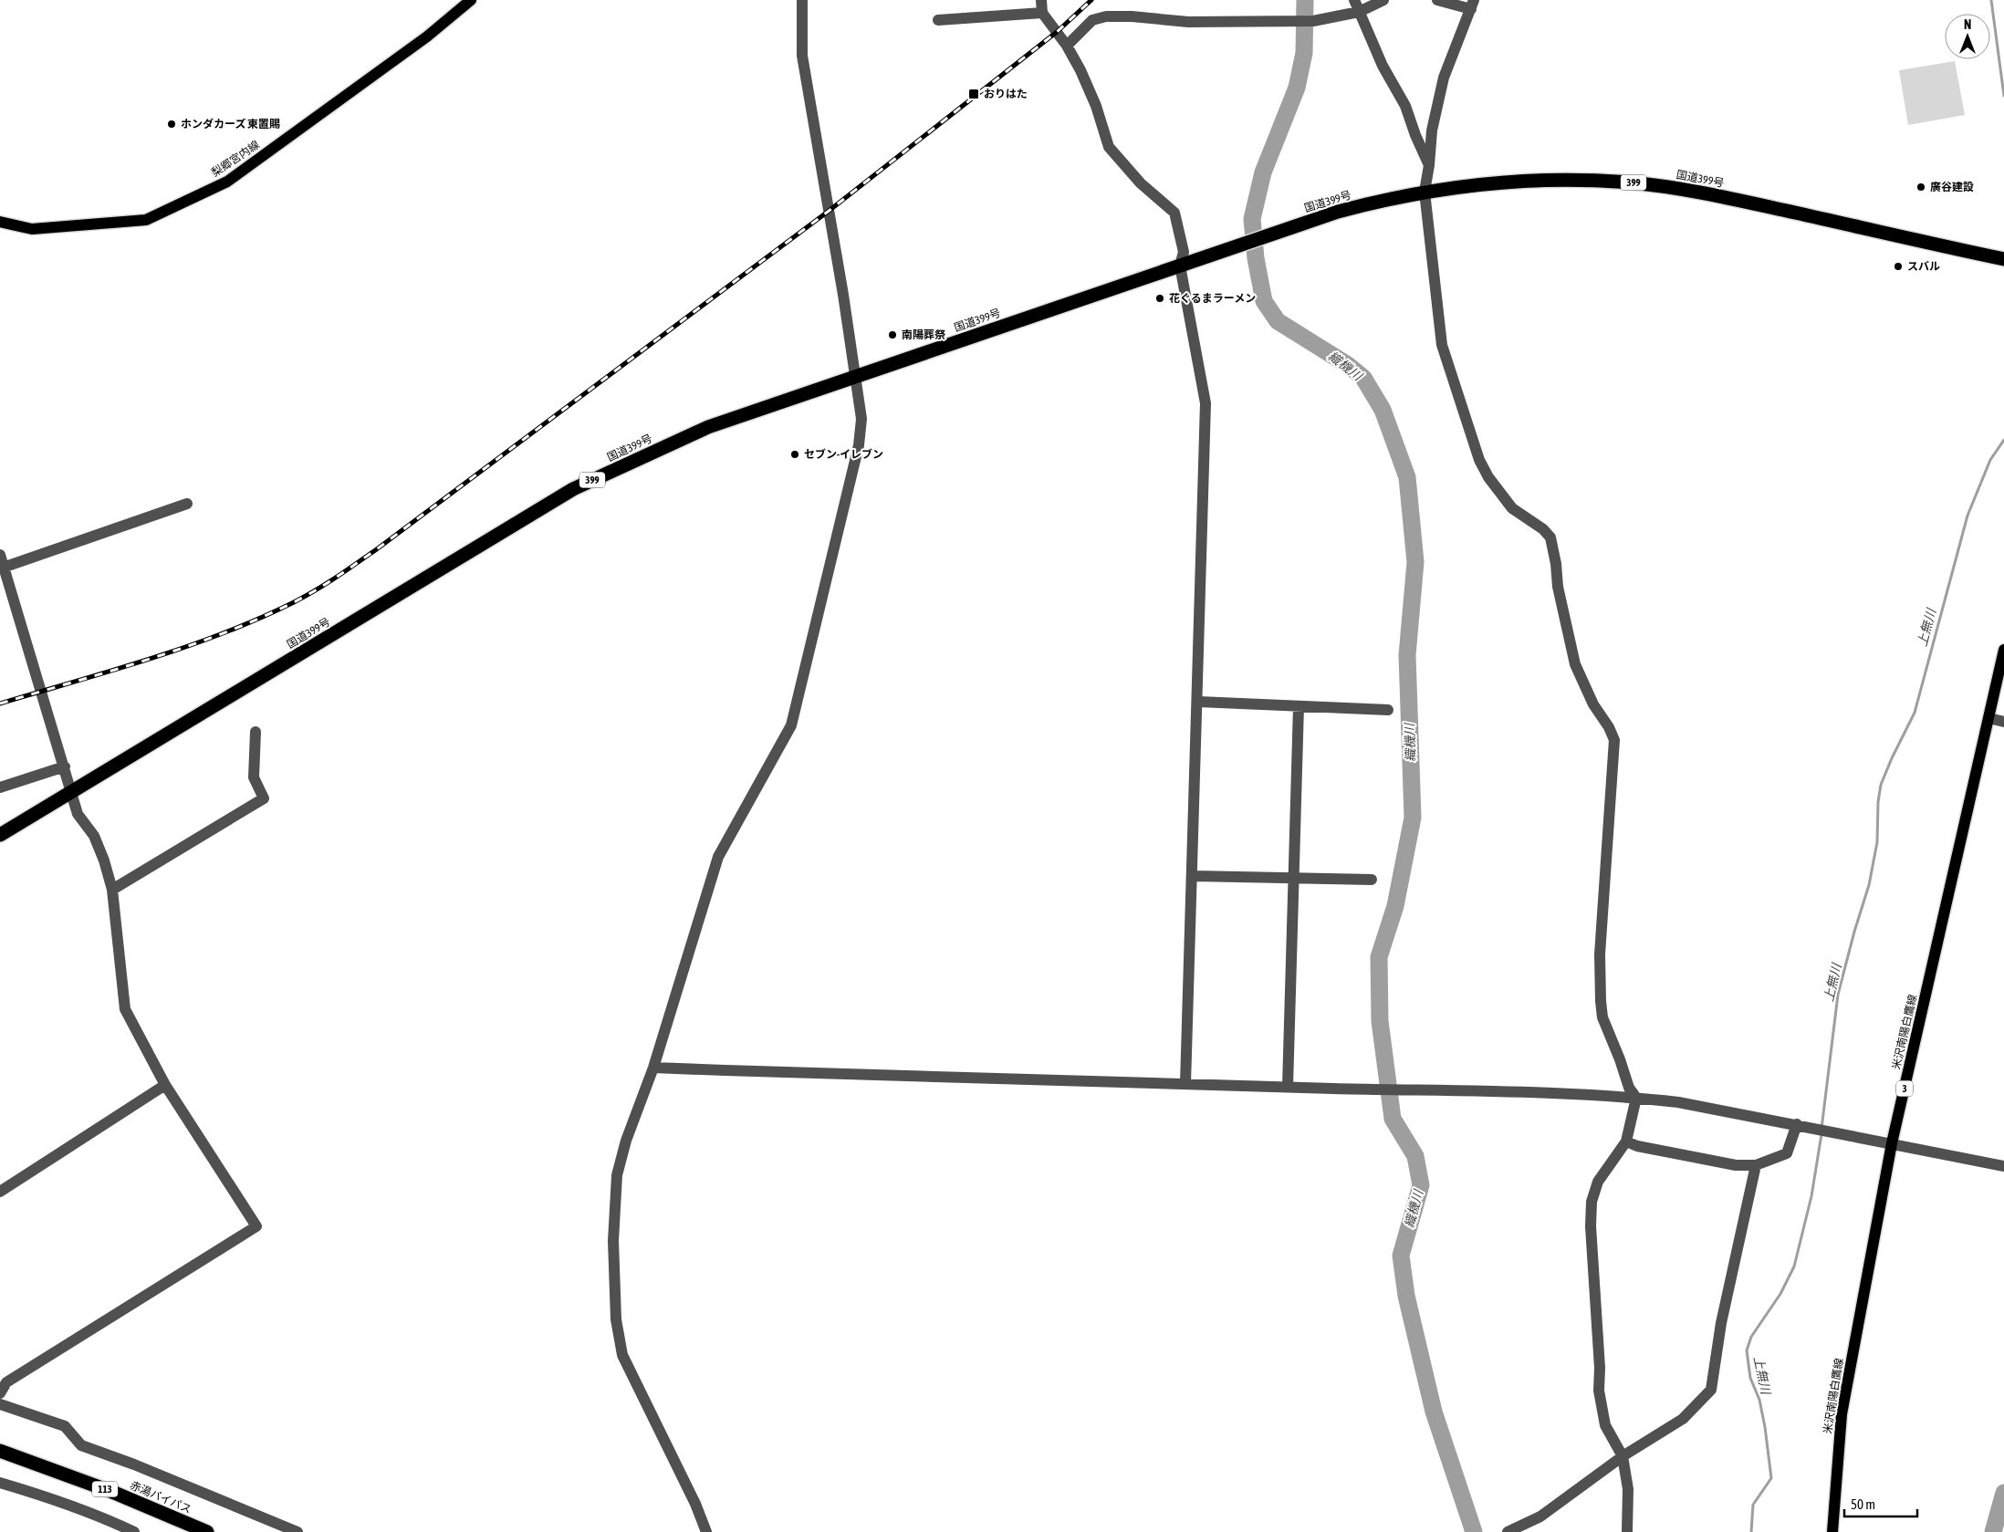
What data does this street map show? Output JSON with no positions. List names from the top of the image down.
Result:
{
  "streets": {
    "highway": [
      "国道399号",
      "399",
      "113",
      "赤湯バイパス"
    ],
    "main road": ["梨郷宮内線", "米沢南陽白鷹線", "3"]
  },
  "water": ["織機川", "上無川"],
  "places": {
    "transit": ["おりはた"],
    "other": [
      "ホンダカーズ 東置賜",
      "廣谷建設",
      "スバル",
      "花ぐるまラーメン",
      "南陽葬祭",
      "セブン-イレブン"
    ]
  },
  "scale_bar": "50 m",
  "north": "top"
}
